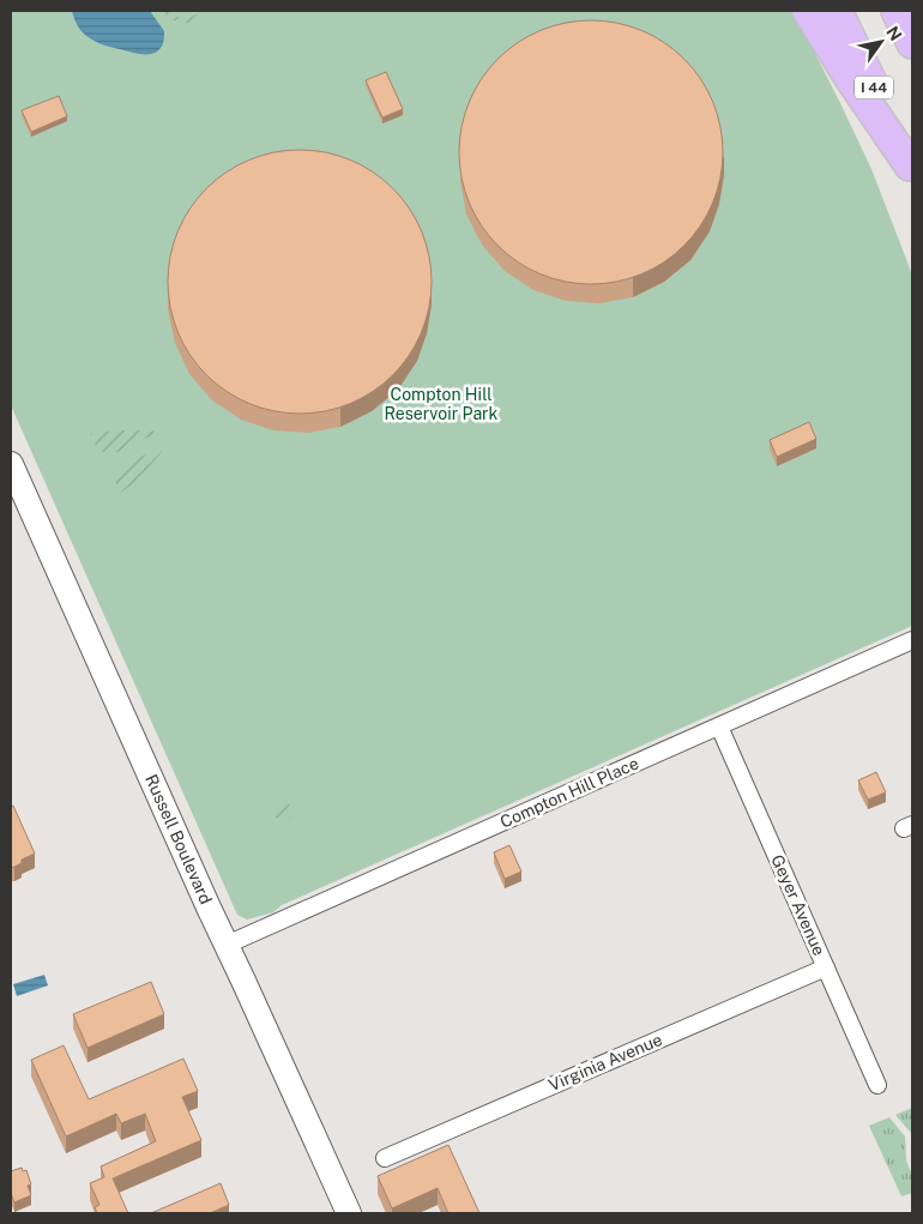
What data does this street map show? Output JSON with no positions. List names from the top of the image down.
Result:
{
  "streets": {
    "highway": ["I 44"],
    "main road": ["Russell Boulevard"],
    "street": ["Compton Hill Place", "Geyer Avenue", "Virginia Avenue"]
  },
  "crossings": [
    ["Compton Hill Place", "Russell Boulevard"],
    ["Compton Hill Place", "Geyer Avenue"],
    ["Geyer Avenue", "Virginia Avenue"]
  ],
  "parks": ["Compton Hill Reservoir Park"],
  "north": "top right"
}
